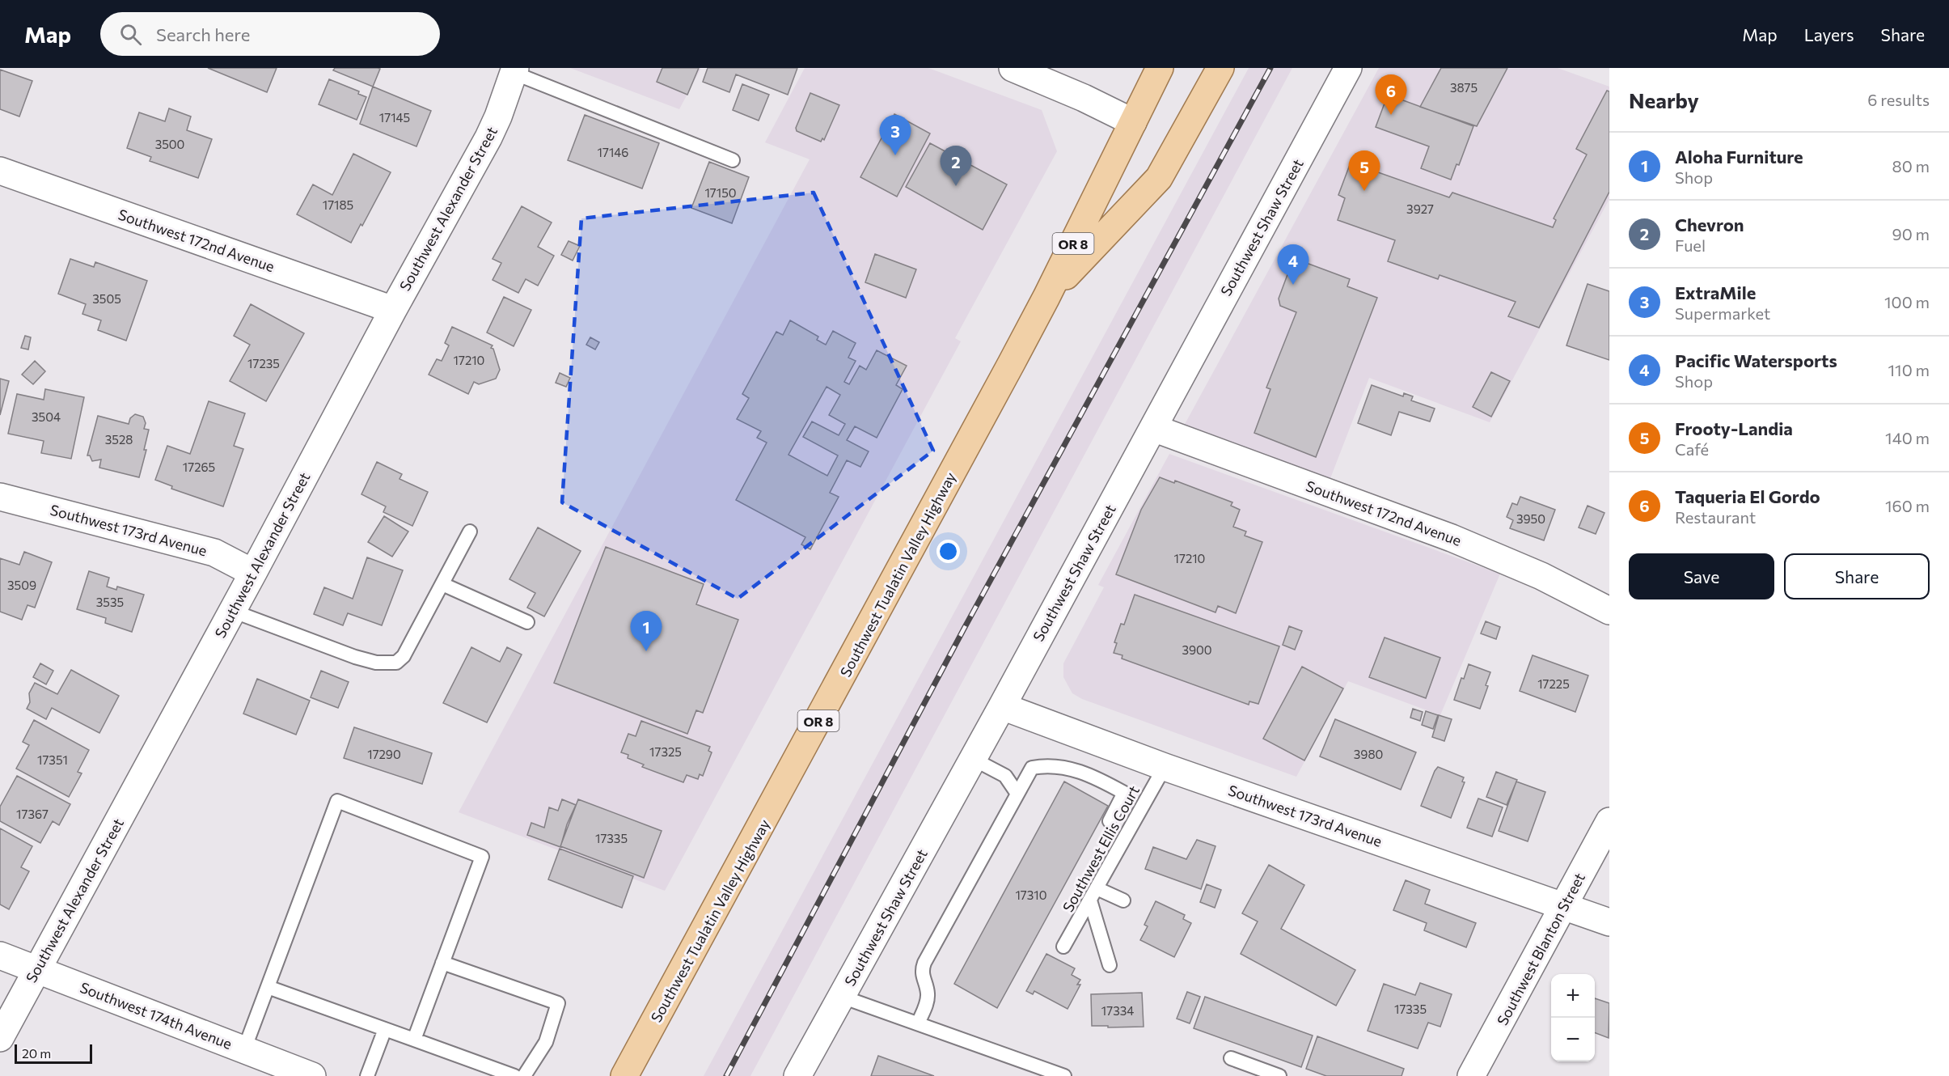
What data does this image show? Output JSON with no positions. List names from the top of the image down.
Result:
{
  "streets": {
    "main road": ["OR 8", "Southwest Tualatin Valley Highway"],
    "street": [
      "Southwest Alexander Street",
      "Southwest Shaw Street",
      "Southwest 172nd Avenue",
      "Southwest 173rd Avenue",
      "Southwest Blanton Street",
      "Southwest 174th Avenue"
    ],
    "lane": ["Southwest Ellis Court"]
  },
  "crossings": [
    ["Southwest Alexander Street", "Southwest 172nd Avenue"],
    ["Southwest Alexander Street", "Southwest 173rd Avenue"],
    ["Southwest Alexander Street", "Southwest 174th Avenue"],
    ["Southwest Shaw Street", "Southwest 172nd Avenue"],
    ["Southwest Shaw Street", "Southwest 173rd Avenue"],
    ["Southwest 173rd Avenue", "Southwest Ellis Court"],
    ["Southwest 173rd Avenue", "Southwest Blanton Street"]
  ],
  "house_numbers": [
    "3875",
    "17145",
    "3500",
    "17146",
    "17150",
    "17185",
    "3927",
    "3505",
    "17210",
    "17235",
    "3504",
    "3528",
    "17265",
    "3950",
    "17210",
    "3509",
    "3535",
    "3900",
    "17225",
    "17325",
    "17290",
    "3980",
    "17351",
    "17367",
    "17335",
    "17310",
    "17335",
    "17334"
  ],
  "scale_bar": "20 m",
  "page": {
    "header": "Map",
    "search": "Search here",
    "nav": ["Map", "Layers", "Share"],
    "heading": ["Nearby", "6 results"],
    "pins": [
      "6",
      "3",
      "2",
      "5",
      "4",
      "1"
    ],
    "list": [
      {
        "mark": "1",
        "name": "Aloha Furniture",
        "note": "Shop",
        "value": "80 m"
      },
      {
        "mark": "2",
        "name": "Chevron",
        "note": "Fuel",
        "value": "90 m"
      },
      {
        "mark": "3",
        "name": "ExtraMile",
        "note": "Supermarket",
        "value": "100 m"
      },
      {
        "mark": "4",
        "name": "Pacific Watersports",
        "note": "Shop",
        "value": "110 m"
      },
      {
        "mark": "5",
        "name": "Frooty-Landia",
        "note": "Café",
        "value": "140 m"
      },
      {
        "mark": "6",
        "name": "Taqueria El Gordo",
        "note": "Restaurant",
        "value": "160 m"
      }
    ],
    "buttons": ["Save", "Share"],
    "map_buttons": ["+", "−"],
    "scale": "20 m"
  }
}
